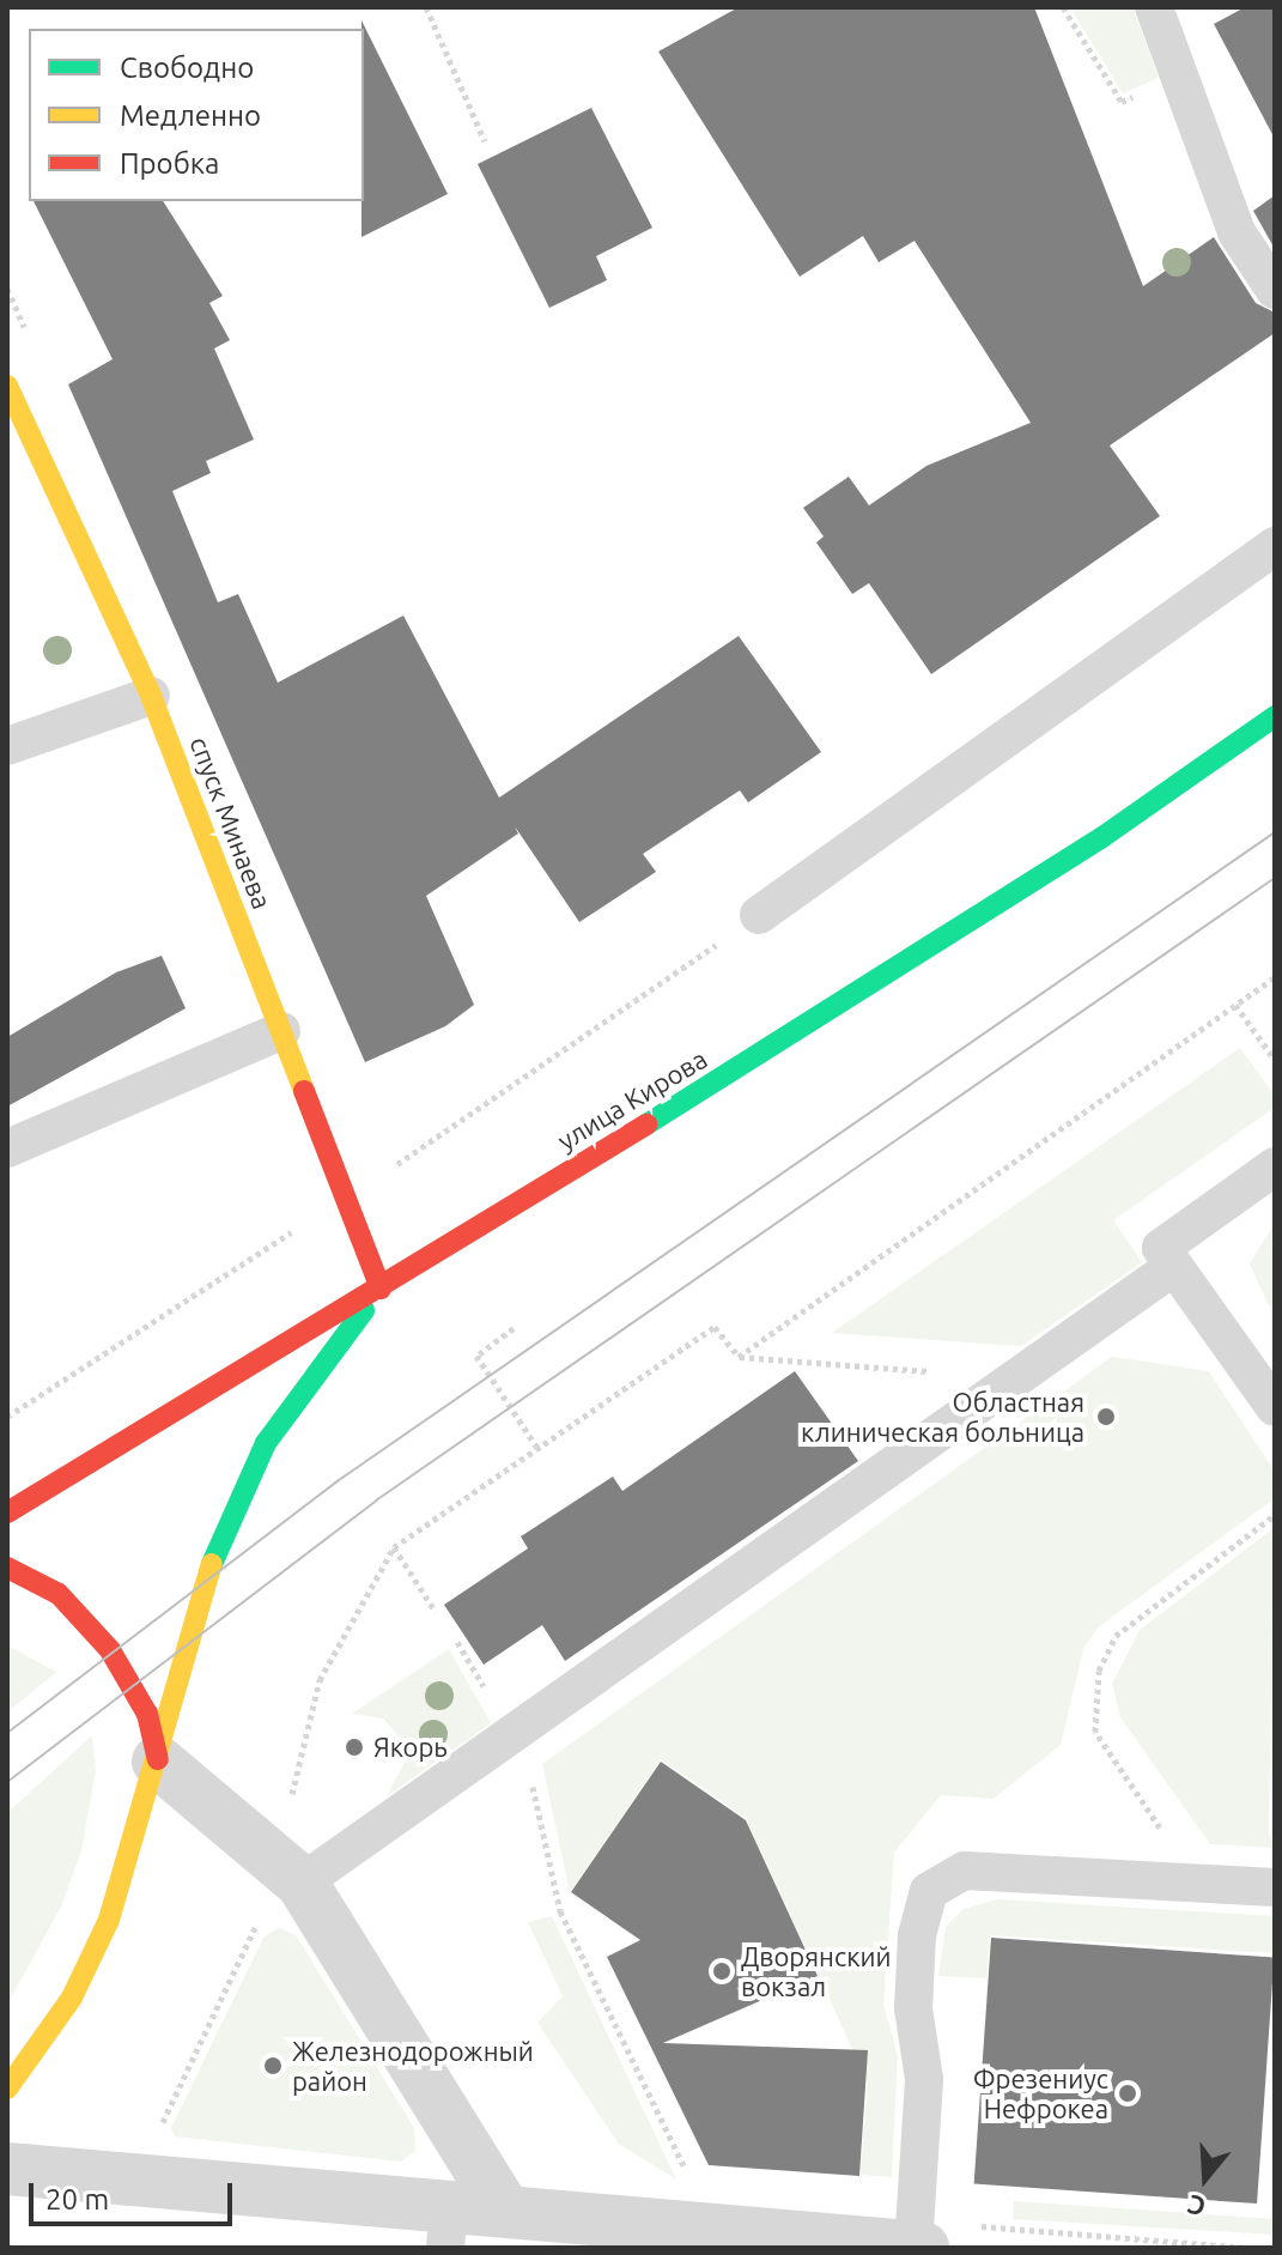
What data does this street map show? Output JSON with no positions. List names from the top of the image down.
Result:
{
  "streets": {
    "main road": ["спуск Минаева", "улица Кирова"]
  },
  "crossings": [
    ["спуск Минаева", "улица Кирова"]
  ],
  "places": [
    "Областная клиническая больница",
    "Якорь",
    "Дворянский вокзал",
    "Железнодорожный район",
    "Фрезениус Нефрокеа"
  ],
  "legend": ["Свободно", "Медленно", "Пробка"],
  "scale_bar": "20 m",
  "north": "bottom"
}
